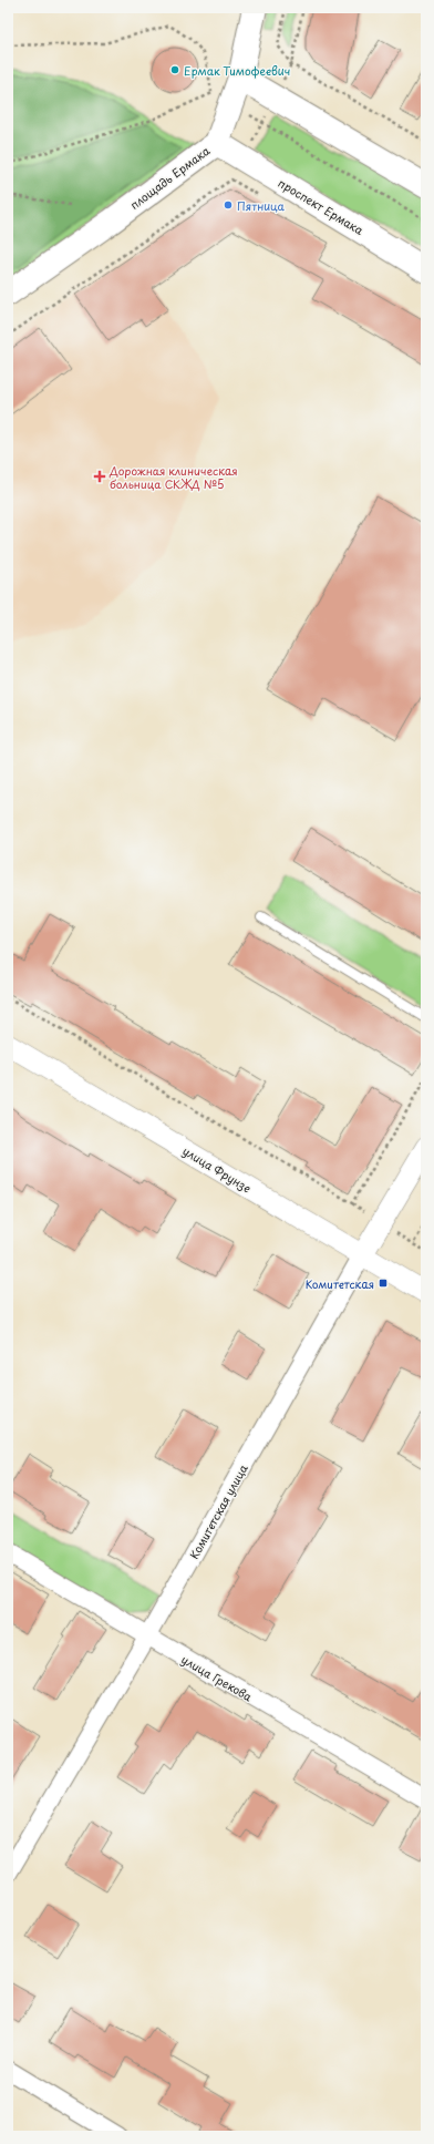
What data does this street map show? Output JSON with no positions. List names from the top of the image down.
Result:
{
  "streets": {
    "main road": ["площадь Ермака", "проспект Ермака"],
    "street": ["улица Фрунзе", "Комитетская улица", "улица Грекова"]
  },
  "crossings": [
    ["площадь Ермака", "проспект Ермака"],
    ["улица Фрунзе", "Комитетская улица"],
    ["Комитетская улица", "улица Грекова"]
  ],
  "places": {
    "other": ["Ермак Тимофеевич", "Пятница"],
    "health": ["Дорожная клиническая больница СКЖД №5"],
    "transit": ["Комитетская"]
  }
}
